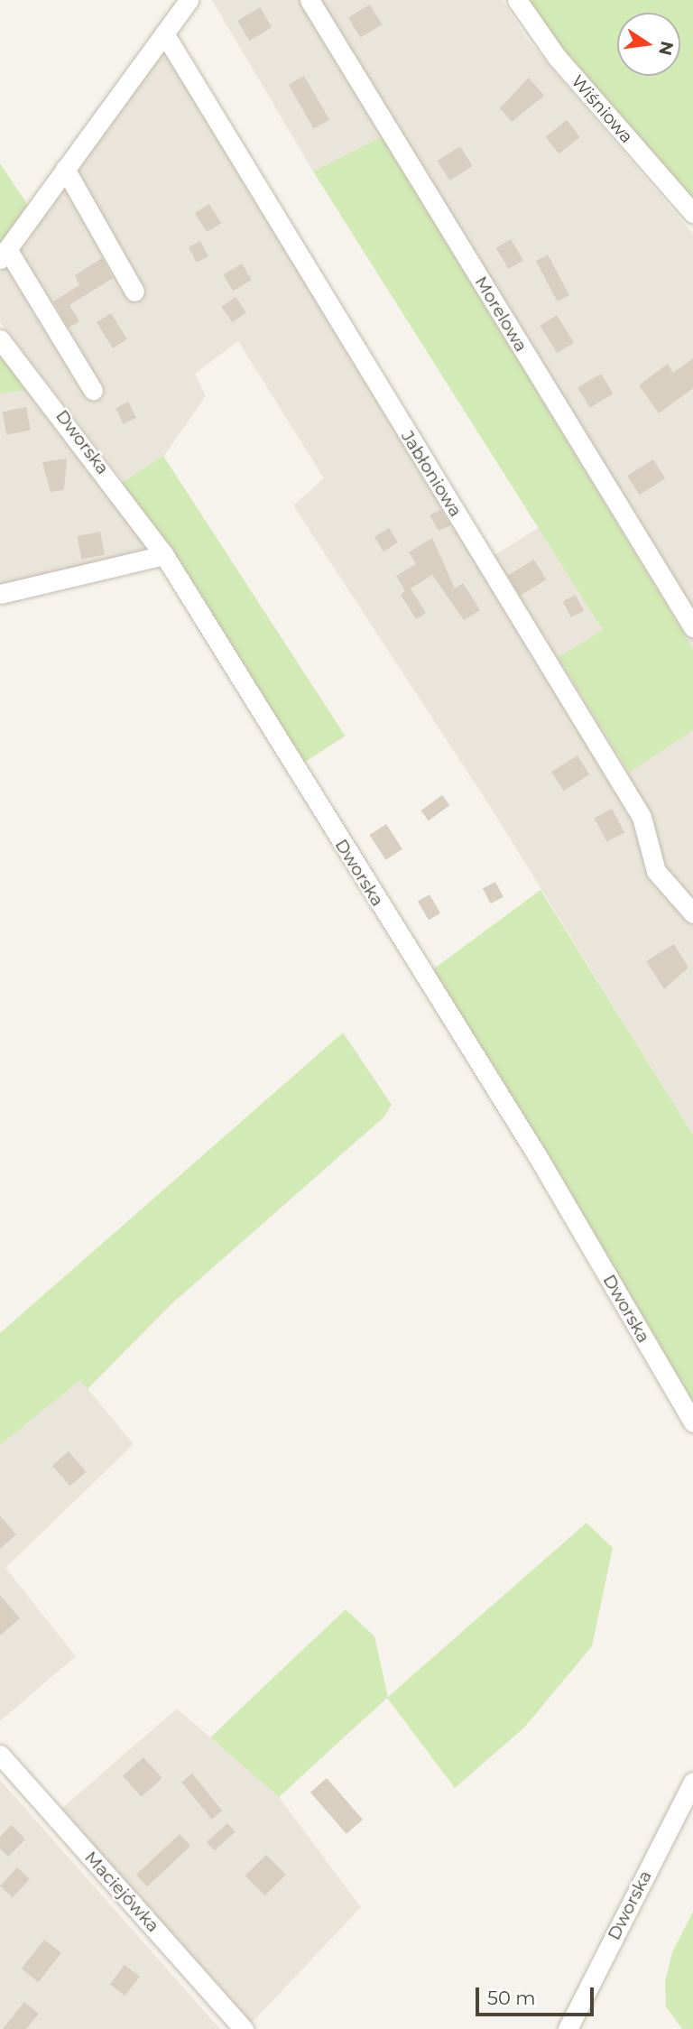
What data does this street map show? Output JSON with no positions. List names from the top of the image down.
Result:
{
  "streets": {
    "street": [
      "Wiśniowa",
      "Morelowa",
      "Dworska",
      "Jabłoniowa",
      "Maciejówka"
    ]
  },
  "scale_bar": "50 m",
  "north": "right"
}
